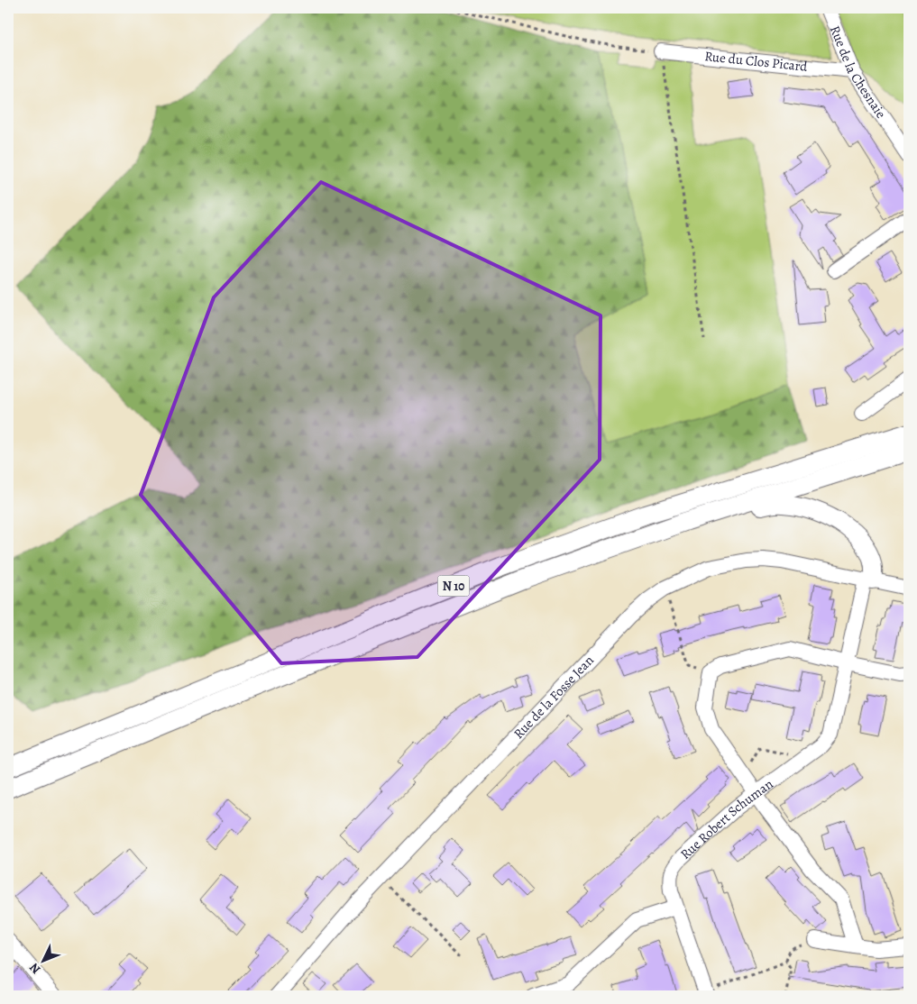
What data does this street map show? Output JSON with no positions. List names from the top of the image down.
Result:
{
  "streets": {
    "main road": ["N 10"],
    "street": [
      "Rue du Clos Picard",
      "Rue de la Chesnaie",
      "Rue de la Fosse Jean",
      "Rue Robert Schuman"
    ]
  },
  "crossings": [
    ["Rue du Clos Picard", "Rue de la Chesnaie"],
    ["Rue de la Fosse Jean", "Rue Robert Schuman"]
  ],
  "north": "bottom left"
}
